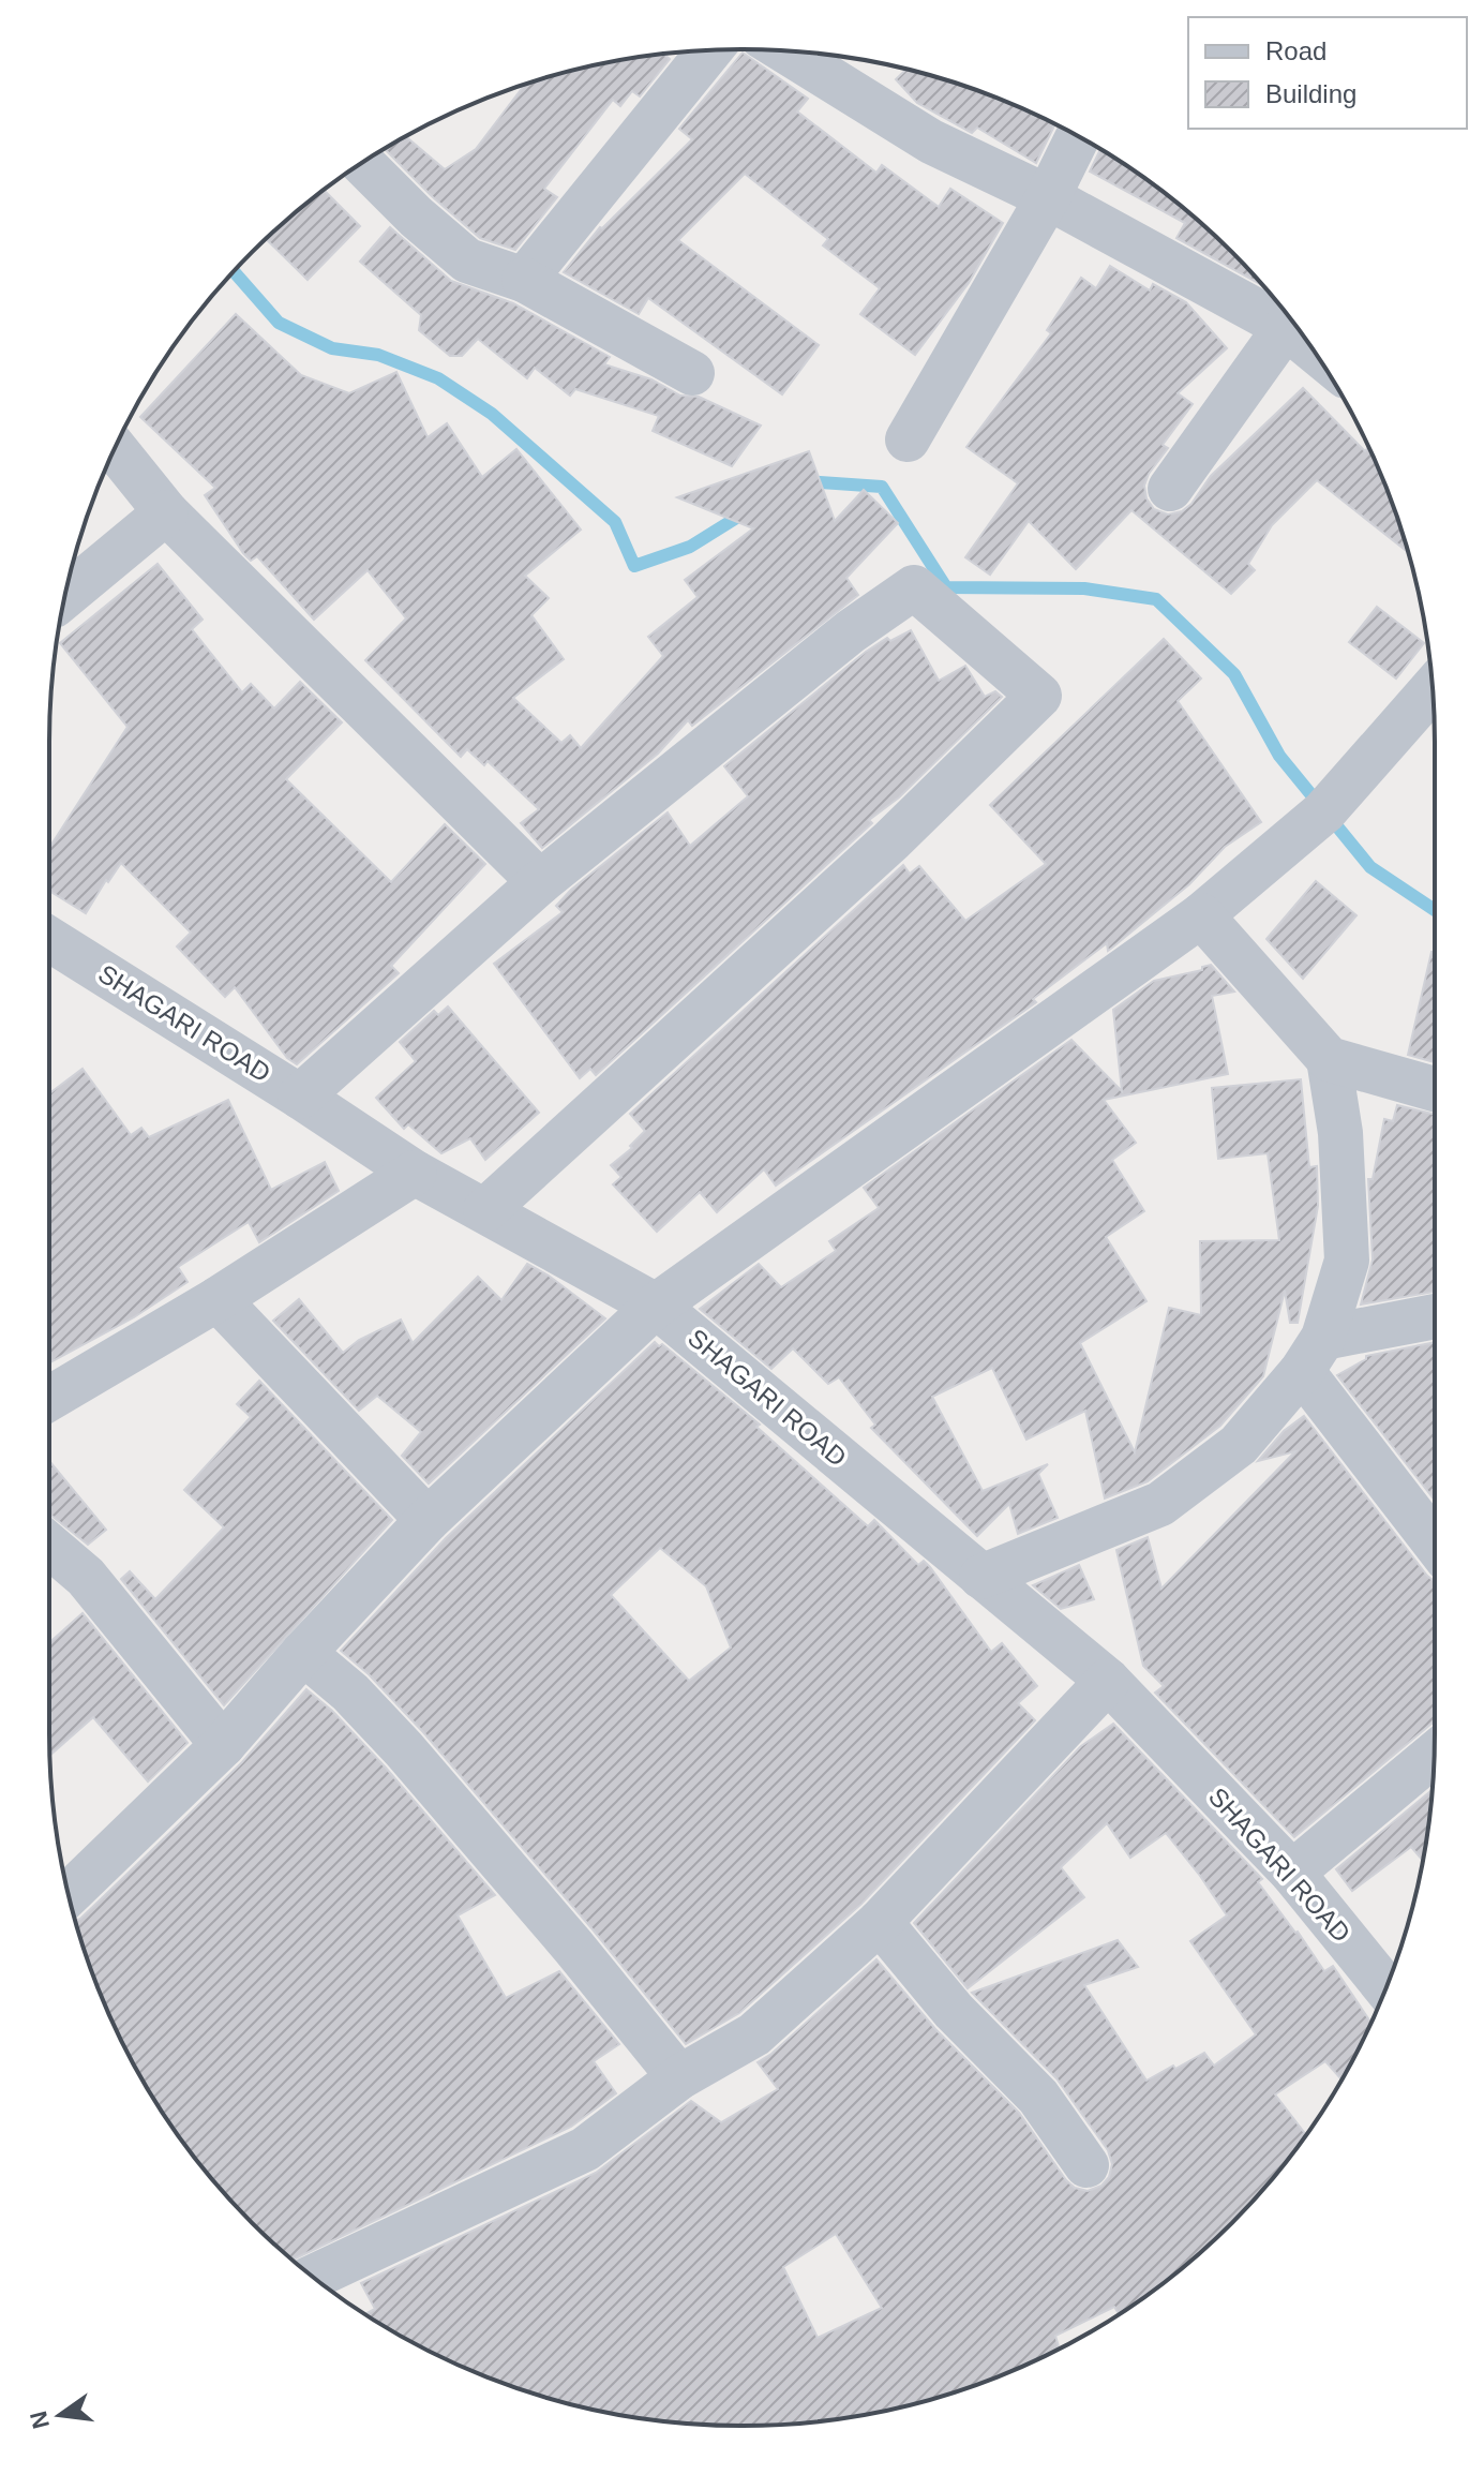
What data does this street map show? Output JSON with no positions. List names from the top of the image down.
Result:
{
  "streets": {
    "street": ["SHAGARI ROAD"]
  },
  "legend": ["Road", "Building"],
  "north": "left"
}
